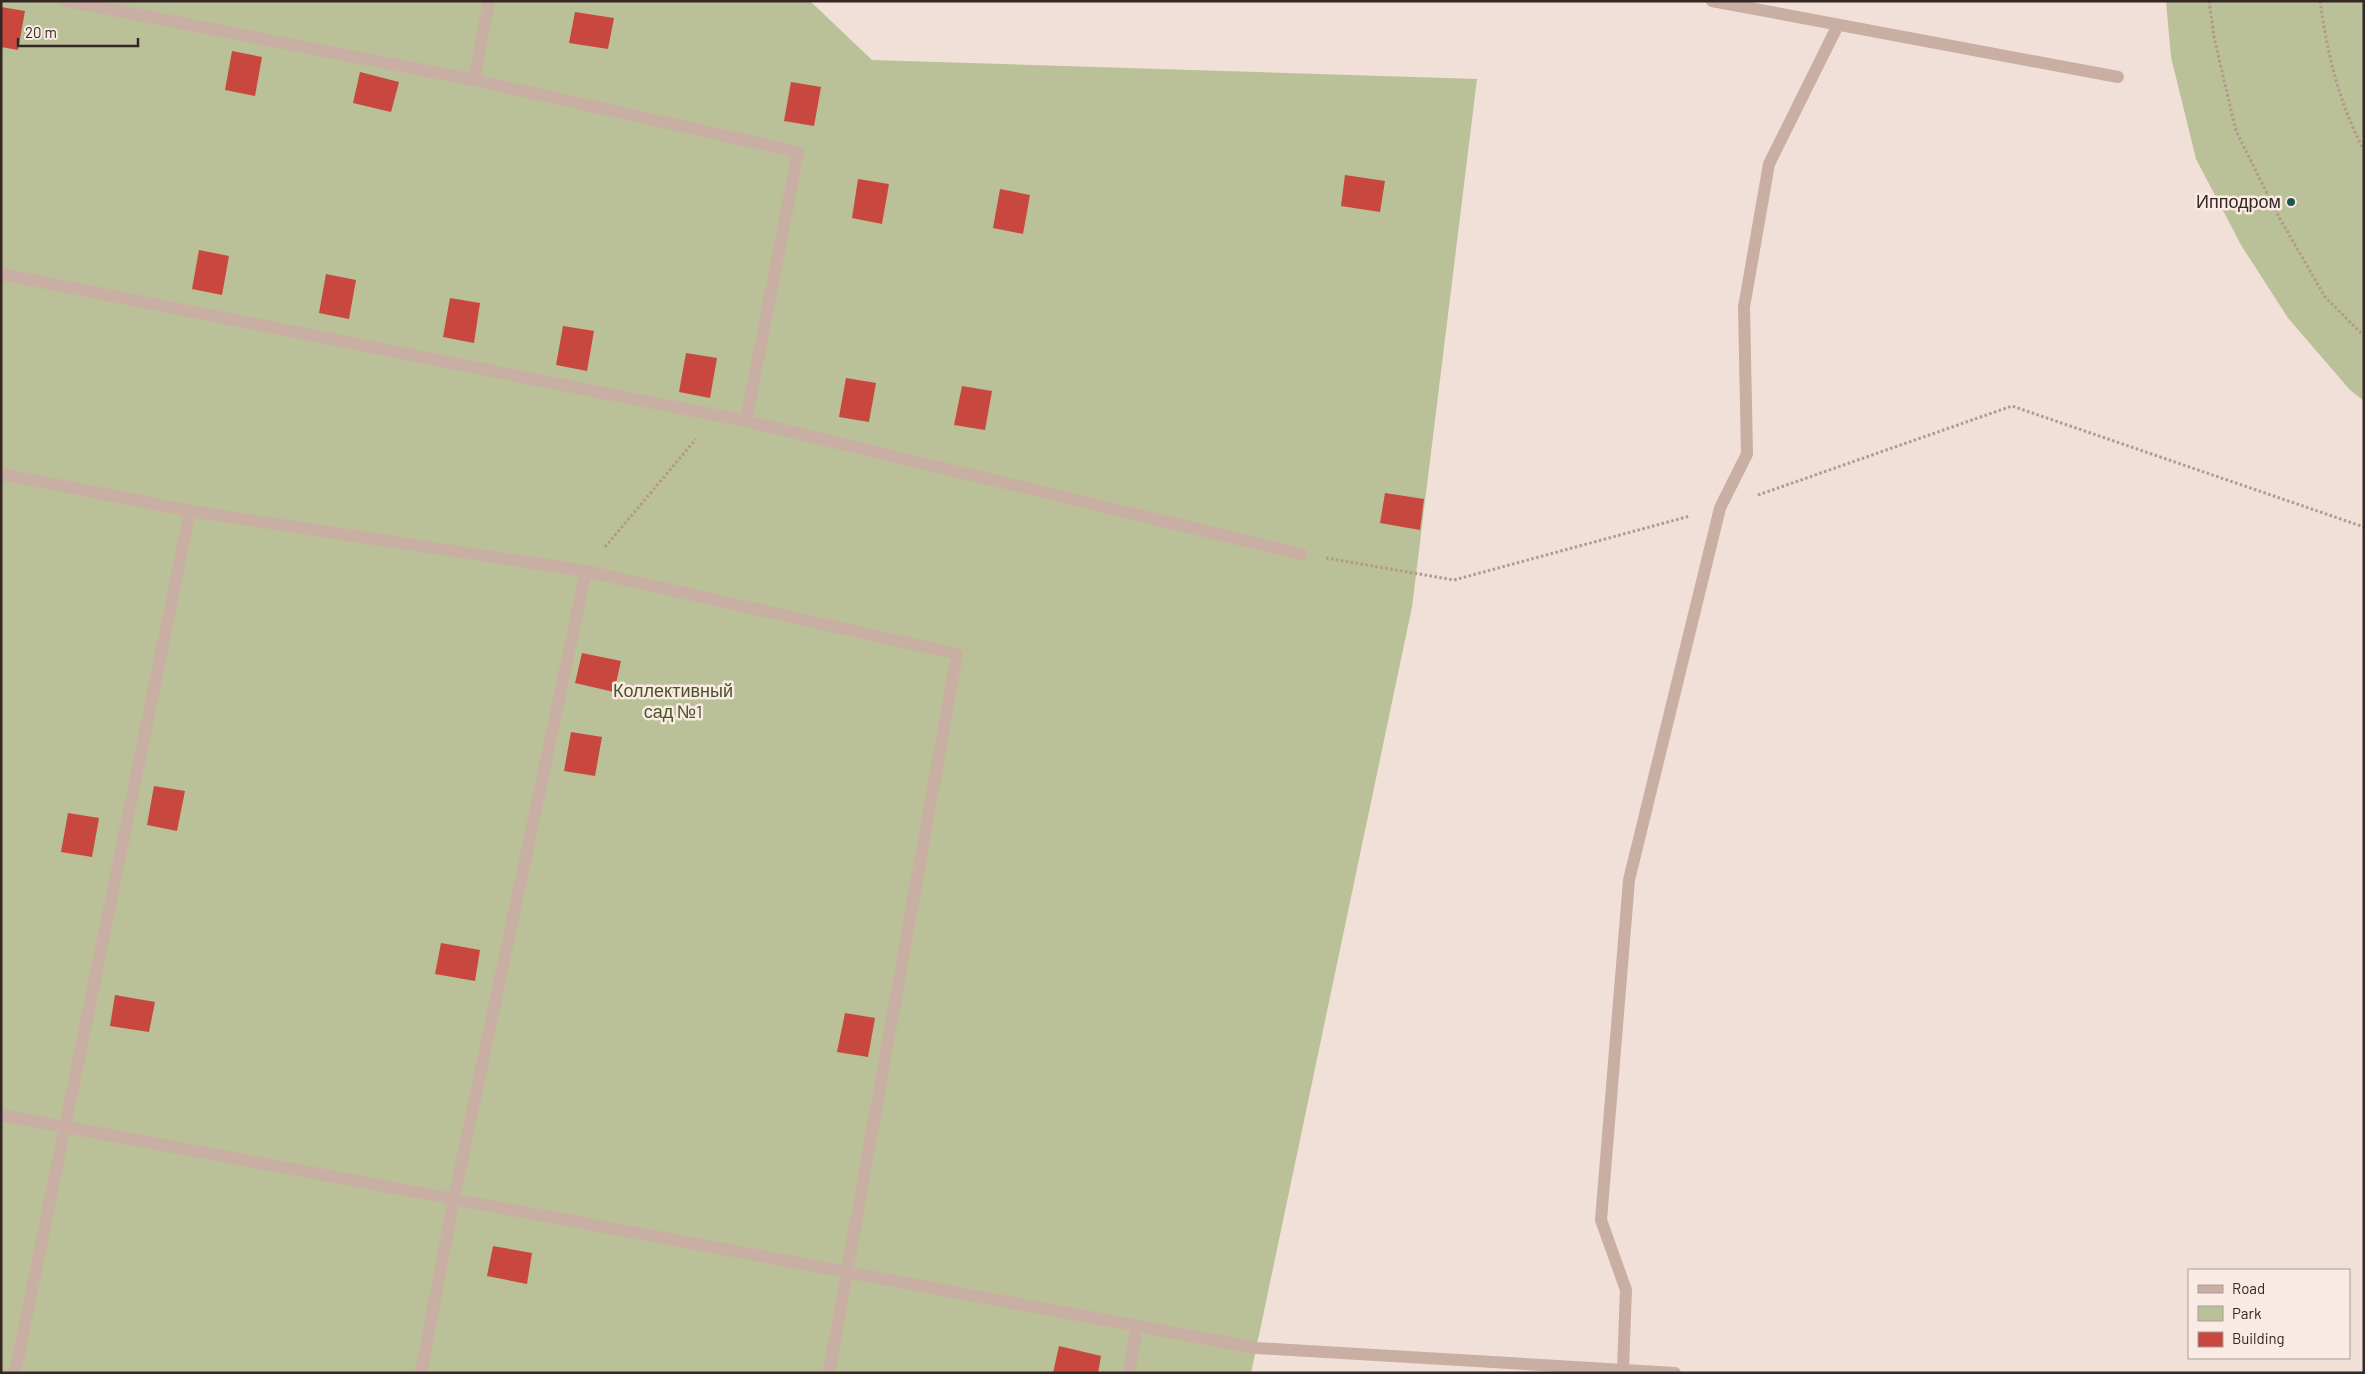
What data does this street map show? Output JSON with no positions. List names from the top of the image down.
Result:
{
  "parks": ["Коллективный сад №1"],
  "places": ["Ипподром"],
  "legend": ["Road", "Park", "Building"],
  "scale_bar": "20 m"
}
